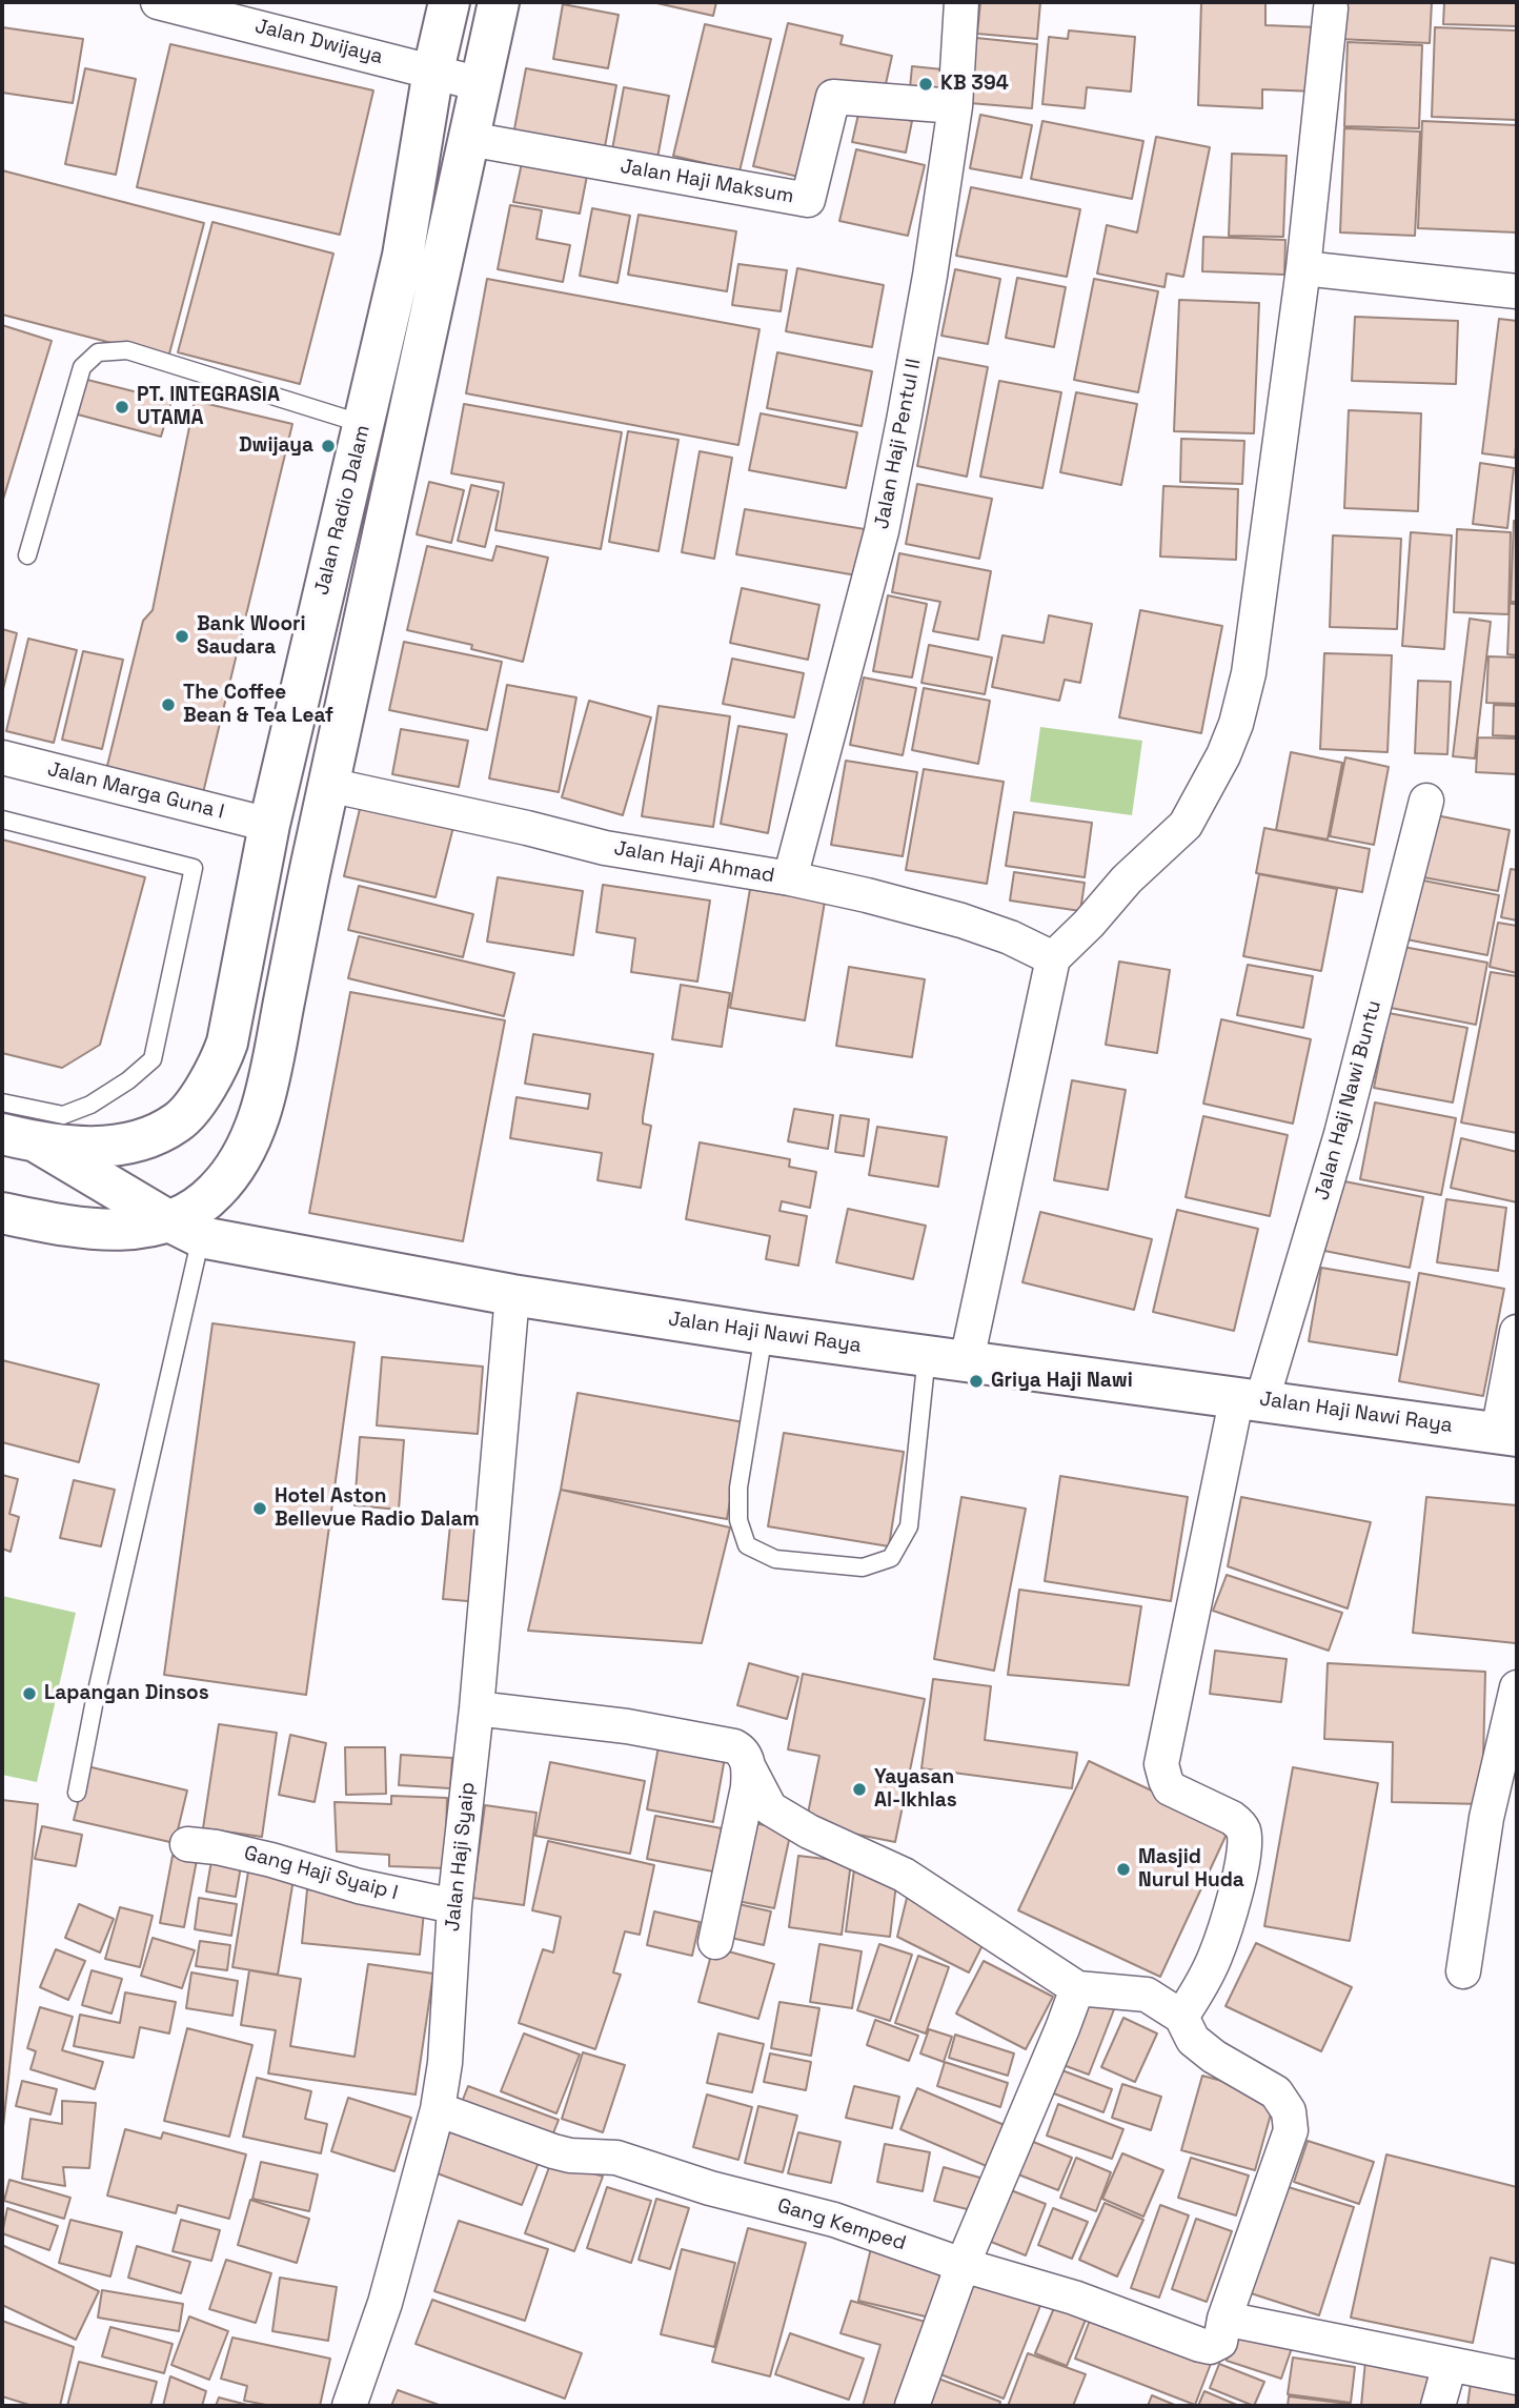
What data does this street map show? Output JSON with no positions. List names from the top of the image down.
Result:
{
  "streets": {
    "main road": ["Jalan Radio Dalam", "Jalan Haji Nawi Raya"],
    "street": [
      "Jalan Dwijaya",
      "Jalan Haji Maksum",
      "Jalan Haji Pentul II",
      "Jalan Marga Guna I",
      "Jalan Haji Ahmad",
      "Jalan Haji Nawi Buntu",
      "Jalan Haji Syaip",
      "Gang Haji Syaip I",
      "Gang Kemped"
    ]
  },
  "crossings": [
    ["Jalan Dwijaya", "Jalan Radio Dalam"],
    ["Jalan Haji Maksum", "Jalan Haji Pentul II"],
    ["Jalan Haji Maksum", "Jalan Radio Dalam"],
    ["Jalan Haji Pentul II", "Jalan Haji Ahmad"],
    ["Jalan Radio Dalam", "Jalan Marga Guna I"],
    ["Jalan Radio Dalam", "Jalan Haji Ahmad"],
    ["Jalan Radio Dalam", "Jalan Haji Nawi Raya"],
    ["Jalan Haji Nawi Buntu", "Jalan Haji Nawi Raya"],
    ["Jalan Haji Nawi Raya", "Jalan Haji Syaip"],
    ["Jalan Haji Syaip", "Gang Haji Syaip I"],
    ["Jalan Haji Syaip", "Gang Kemped"]
  ],
  "places": [
    "KB 394",
    "PT. INTEGRASIA UTAMA",
    "Dwijaya",
    "Bank Woori Saudara",
    "The Coffee Bean & Tea Leaf",
    "Griya Haji Nawi",
    "Hotel Aston Bellevue Radio Dalam",
    "Lapangan Dinsos",
    "Yayasan Al-Ikhlas",
    "Masjid Nurul Huda"
  ]
}
